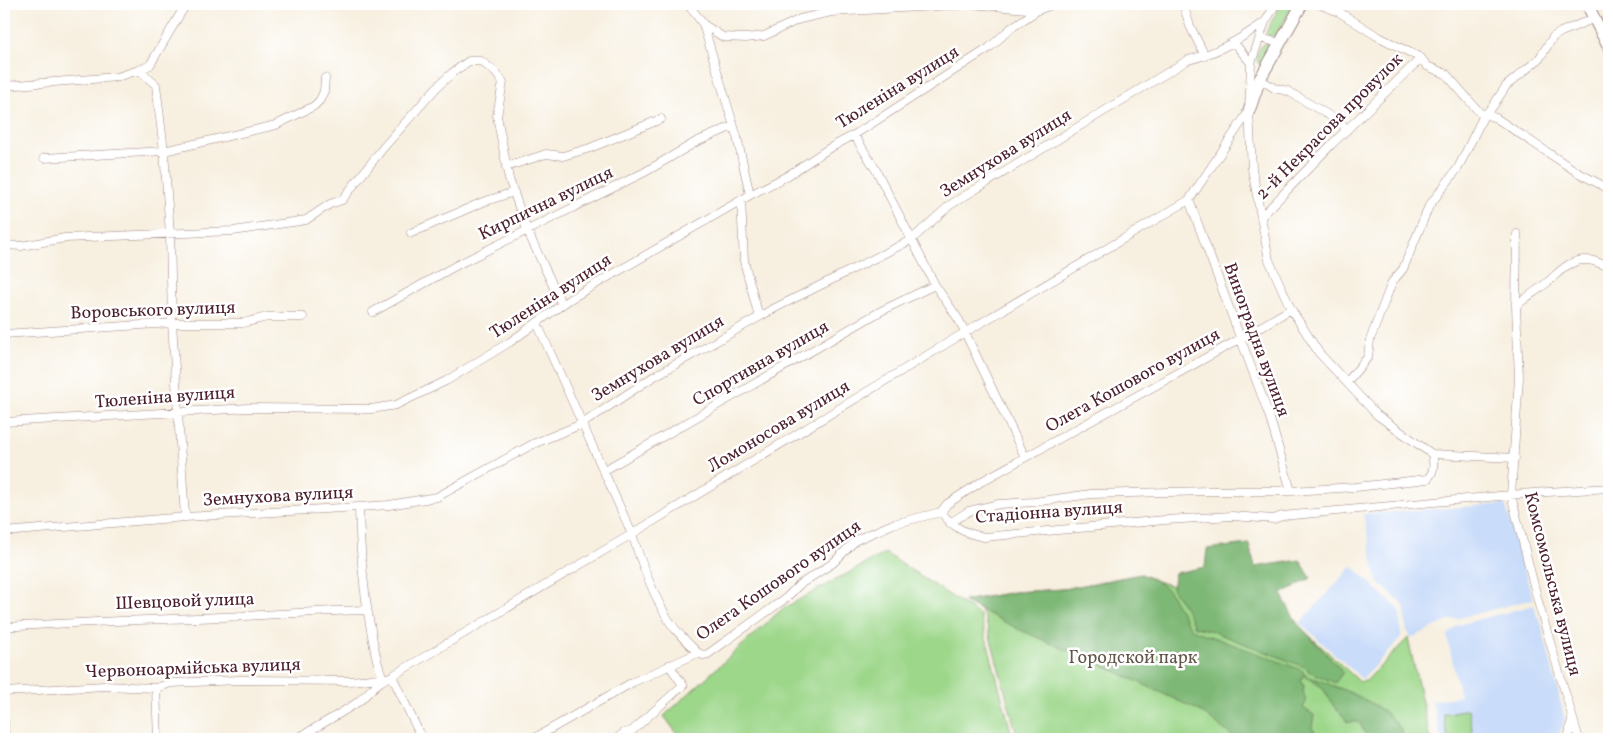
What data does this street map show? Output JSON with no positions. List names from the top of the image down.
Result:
{
  "streets": {
    "street": [
      "Тюленіна вулиця",
      "2-й Некрасова провулок",
      "Земнухова вулиця",
      "Кирпична вулиця",
      "Воровського вулиця",
      "Виноградна вулиця",
      "Спортивна вулиця",
      "Олега Кошового вулиця",
      "Ломоносова вулиця",
      "Стадіонна вулиця",
      "Комсомольська вулиця",
      "Шевцовой улица",
      "Червоноармійська вулиця"
    ]
  },
  "crossings": [
    ["Виноградна вулиця", "Олега Кошового вулиця"],
    ["Виноградна вулиця", "Ломоносова вулиця"],
    ["Виноградна вулиця", "Стадіонна вулиця"],
    ["Ломоносова вулиця", "Червоноармійська вулиця"],
    ["Стадіонна вулиця", "Комсомольська вулиця"]
  ],
  "parks": ["Городской парк"]
}
